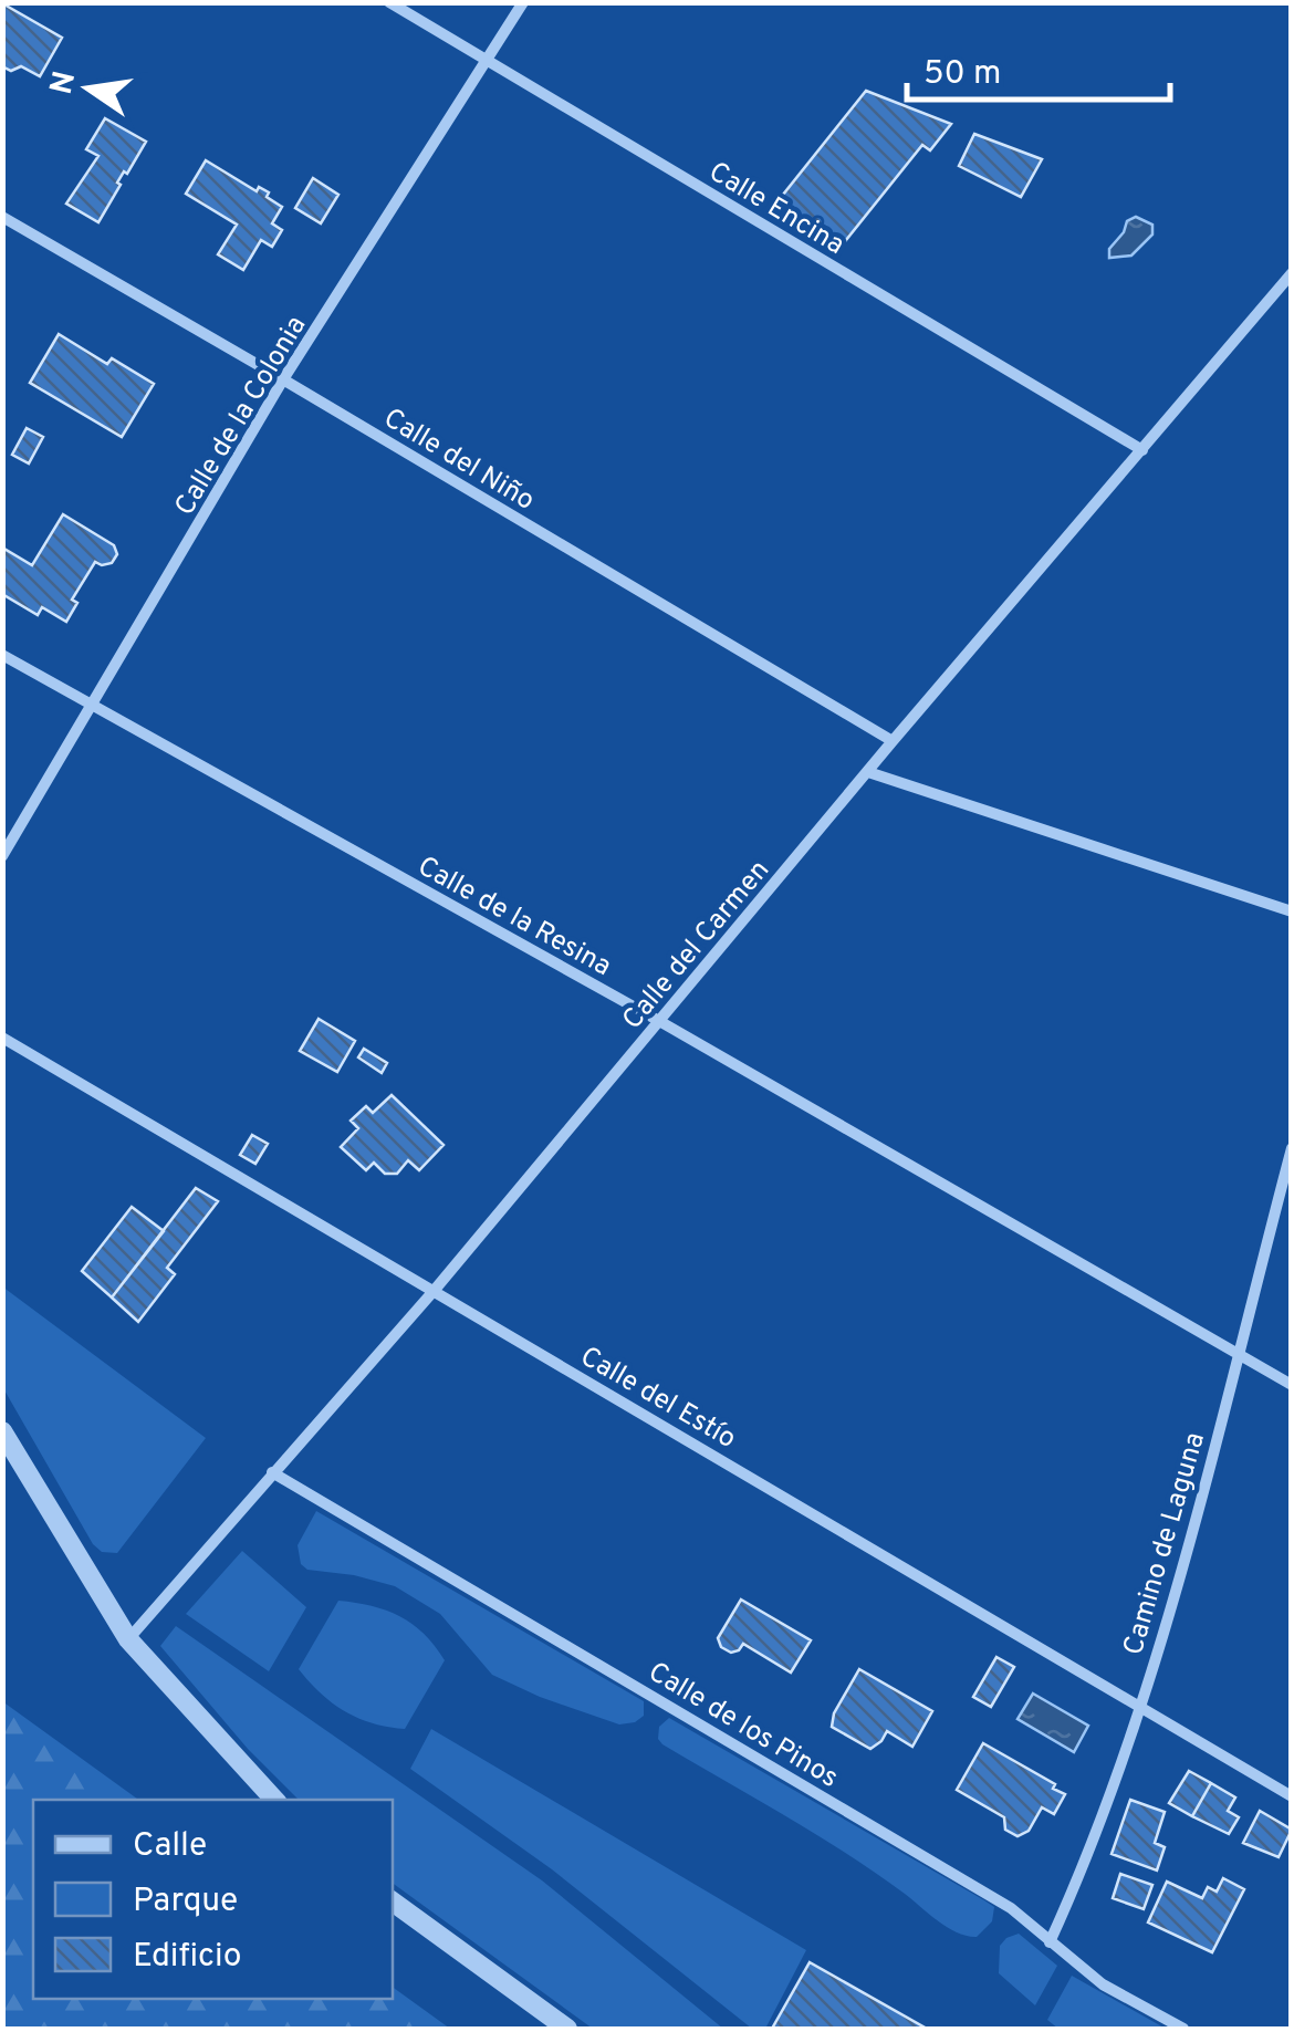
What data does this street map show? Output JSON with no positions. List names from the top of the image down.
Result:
{
  "streets": {
    "street": [
      "Calle Encina",
      "Calle de la Colonia",
      "Calle del Niño",
      "Calle de la Resina",
      "Calle del Carmen",
      "Calle del Estío",
      "Camino de Laguna",
      "Calle de los Pinos"
    ]
  },
  "crossings": [
    ["Calle Encina", "Calle de la Colonia"],
    ["Calle Encina", "Calle del Carmen"],
    ["Calle de la Colonia", "Calle del Niño"],
    ["Calle de la Colonia", "Calle de la Resina"],
    ["Calle del Niño", "Calle del Carmen"],
    ["Calle de la Resina", "Calle del Carmen"],
    ["Calle de la Resina", "Camino de Laguna"],
    ["Calle del Carmen", "Calle del Estío"],
    ["Calle del Carmen", "Calle de los Pinos"],
    ["Calle del Estío", "Camino de Laguna"],
    ["Camino de Laguna", "Calle de los Pinos"]
  ],
  "legend": ["Calle", "Parque", "Edificio"],
  "scale_bar": "50 m",
  "north": "left"
}
